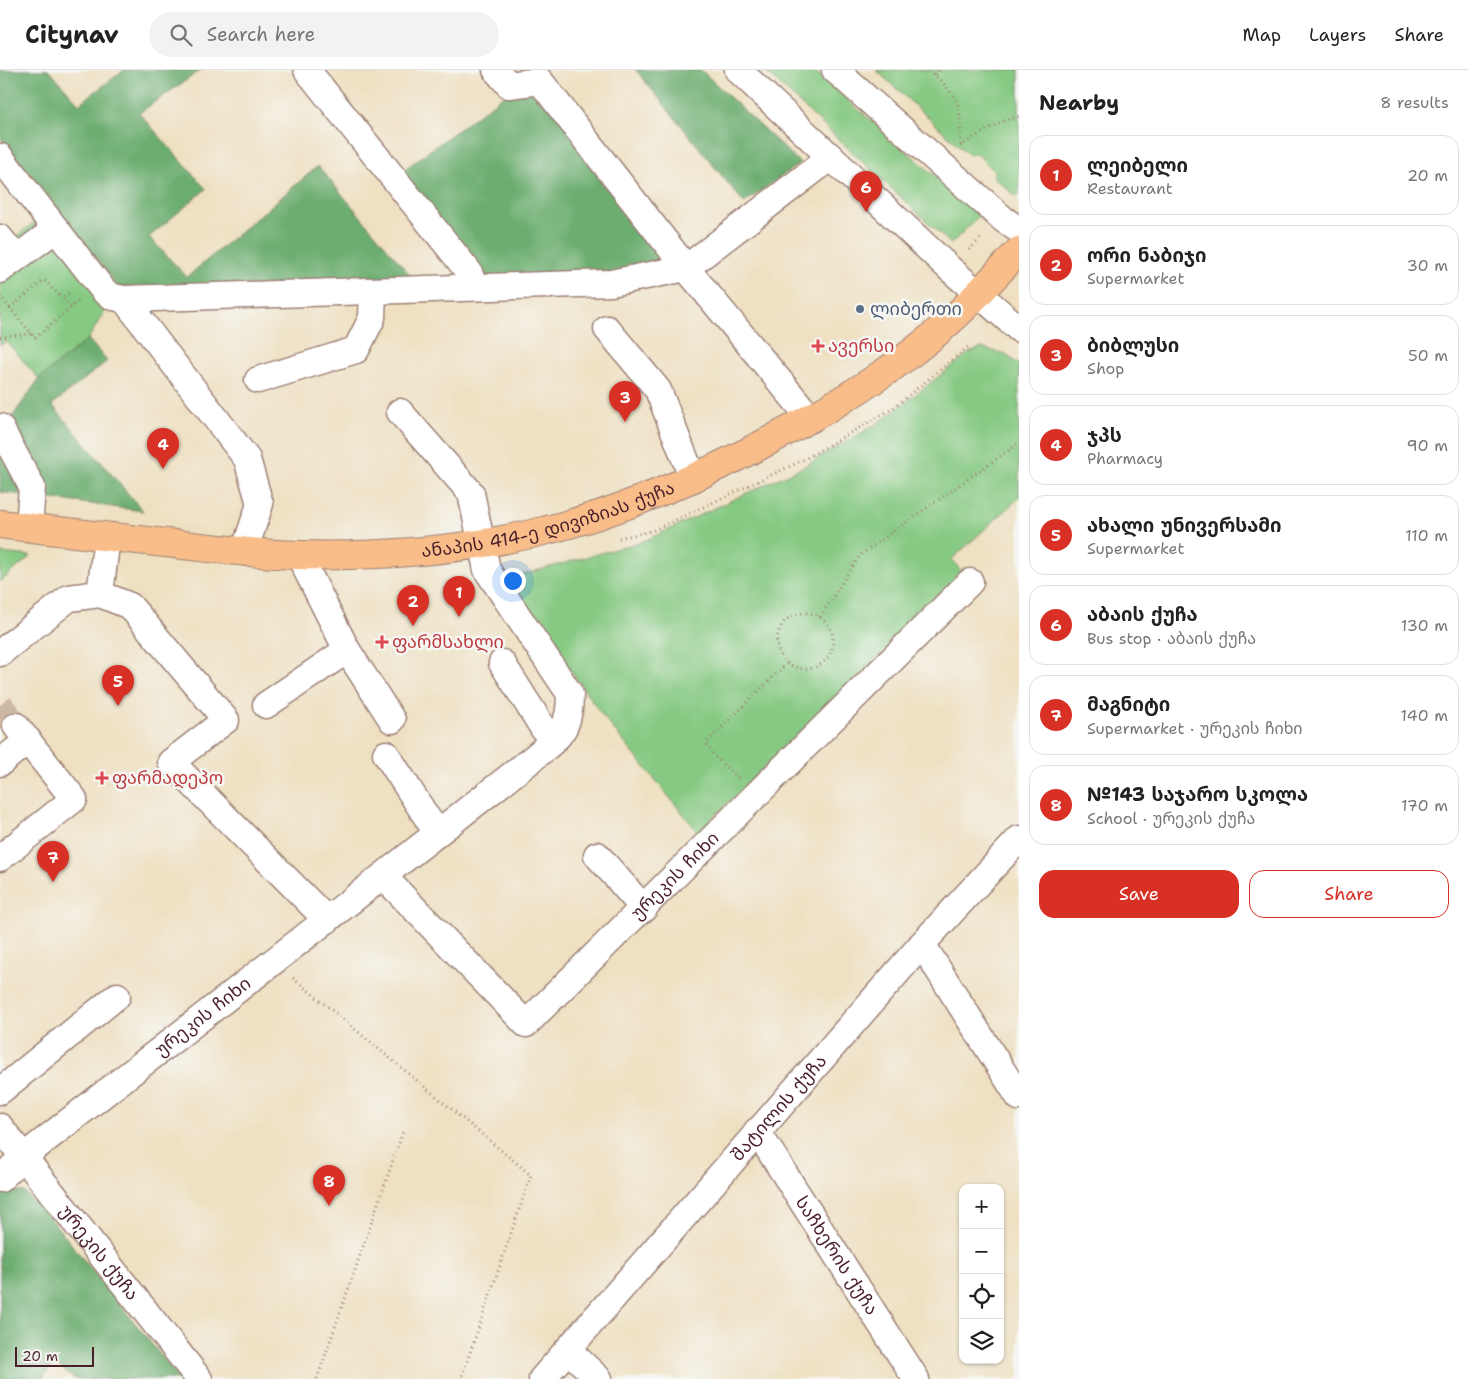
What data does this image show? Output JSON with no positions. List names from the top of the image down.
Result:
{
  "streets": {
    "main road": ["ანაპის 414-ე დივიზიას ქუჩა"],
    "street": [
      "ურეკის ჩიხი",
      "შატილის ქუჩა",
      "ურეკის ქუჩა",
      "საჩხერის ქუჩა"
    ]
  },
  "crossings": [
    ["ანაპის 414-ე დივიზიას ქუჩა", "ურეკის ჩიხი"],
    ["ურეკის ჩიხი", "ურეკის ქუჩა"],
    ["შატილის ქუჩა", "საჩხერის ქუჩა"]
  ],
  "places": {
    "other": ["ლიბერთი"],
    "health": ["ავერსი", "ფარმსახლი", "ფარმადეპო"]
  },
  "scale_bar": "20 m",
  "page": {
    "header": "Citynav",
    "search": "Search here",
    "nav": ["Map", "Layers", "Share"],
    "heading": ["Nearby", "8 results"],
    "list": [
      {
        "mark": "1",
        "name": "ლეიბელი",
        "note": "Restaurant",
        "value": "20 m"
      },
      {
        "mark": "2",
        "name": "ორი ნაბიჯი",
        "note": "Supermarket",
        "value": "30 m"
      },
      {
        "mark": "3",
        "name": "ბიბლუსი",
        "note": "Shop",
        "value": "50 m"
      },
      {
        "mark": "4",
        "name": "ჯპს",
        "note": "Pharmacy",
        "value": "90 m"
      },
      {
        "mark": "5",
        "name": "ახალი უნივერსამი",
        "note": "Supermarket",
        "value": "110 m"
      },
      {
        "mark": "6",
        "name": "აბაის ქუჩა",
        "note": "Bus stop · აბაის ქუჩა",
        "value": "130 m"
      },
      {
        "mark": "7",
        "name": "მაგნიტი",
        "note": "Supermarket · ურეკის ჩიხი",
        "value": "140 m"
      },
      {
        "mark": "8",
        "name": "№143 საჯარო სკოლა",
        "note": "School · ურეკის ქუჩა",
        "value": "170 m"
      }
    ],
    "pins": [
      "6",
      "3",
      "4",
      "1",
      "2",
      "5",
      "7",
      "8"
    ],
    "buttons": ["Save", "Share"],
    "map_buttons": ["+", "−"],
    "scale": "20 m"
  }
}
